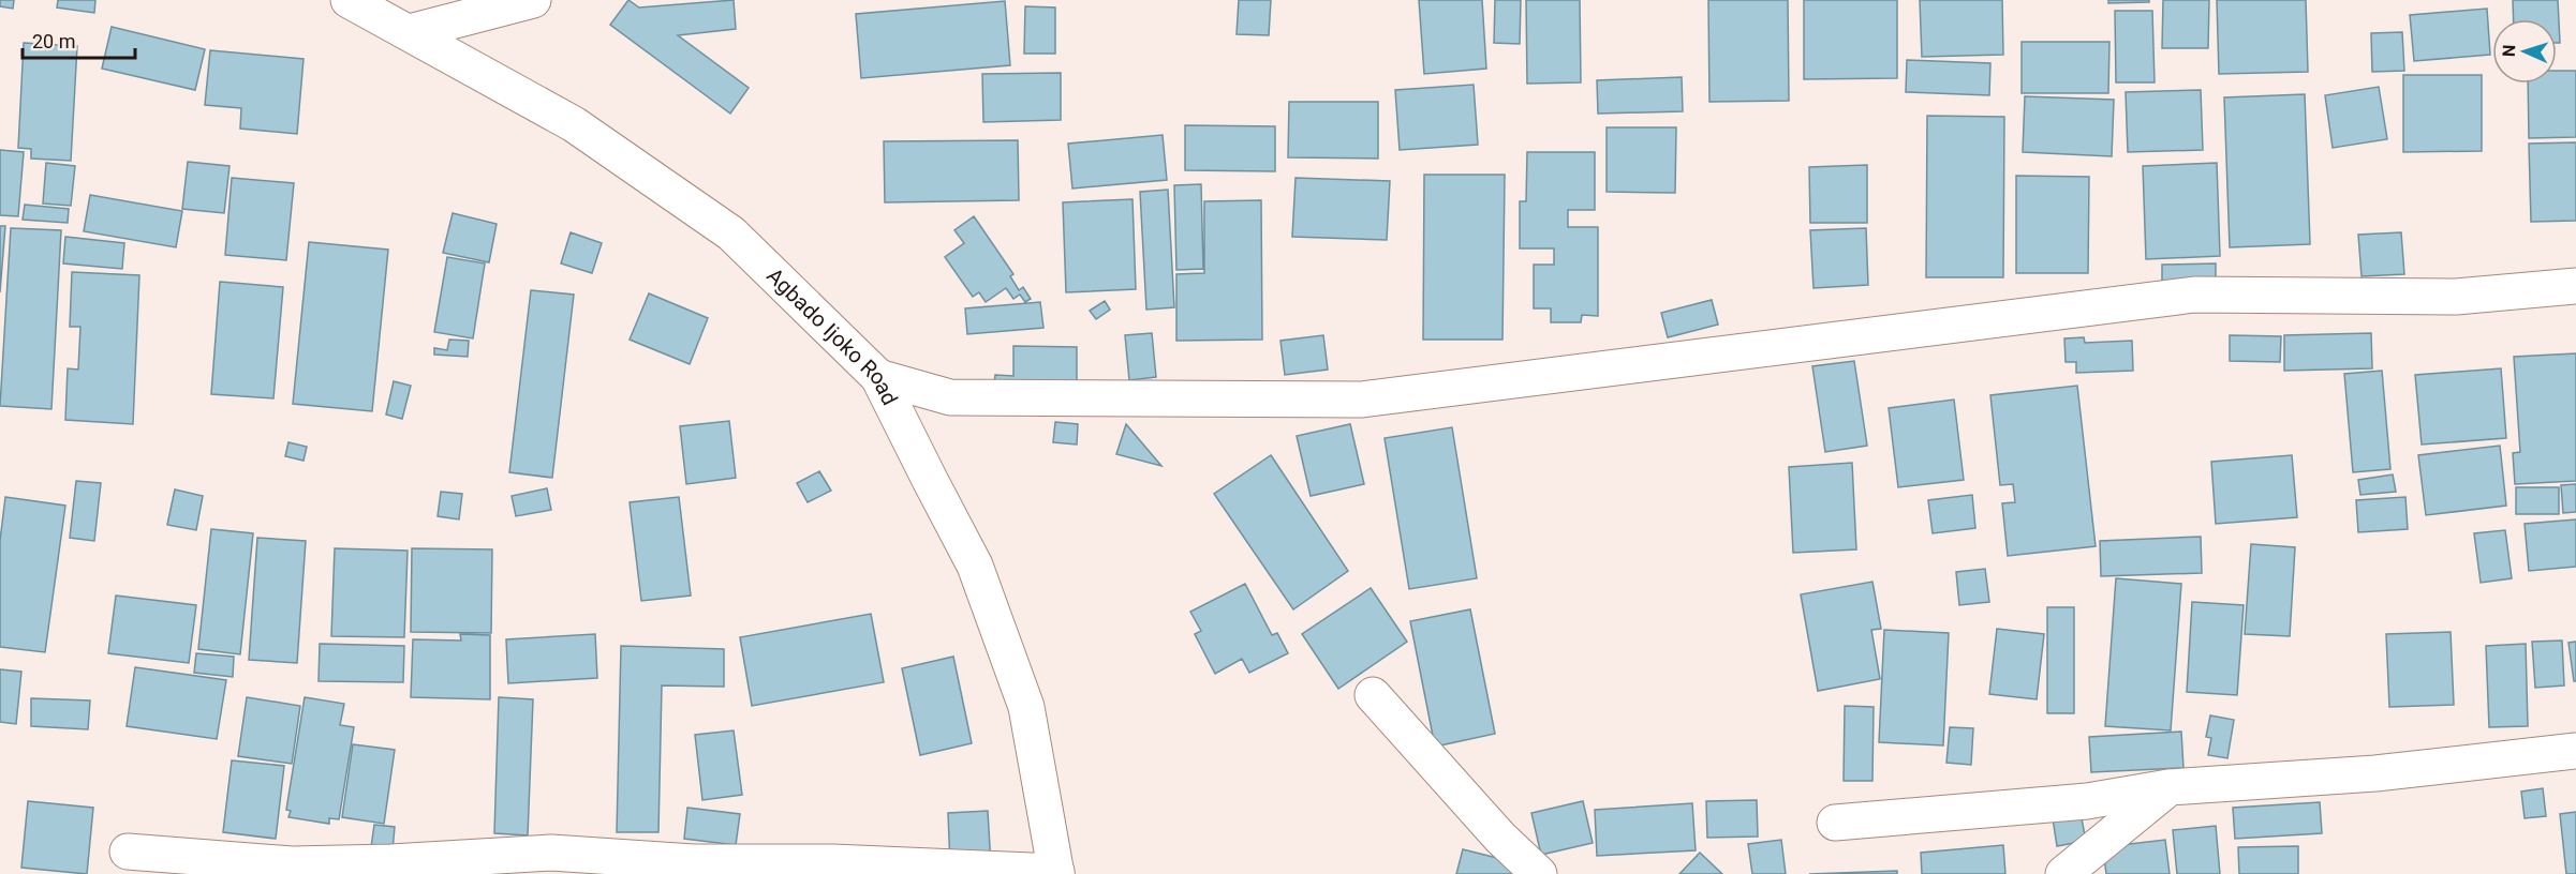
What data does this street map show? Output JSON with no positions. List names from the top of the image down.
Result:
{
  "streets": {
    "street": ["Agbado Ijoko Road"]
  },
  "scale_bar": "20 m",
  "north": "left"
}
